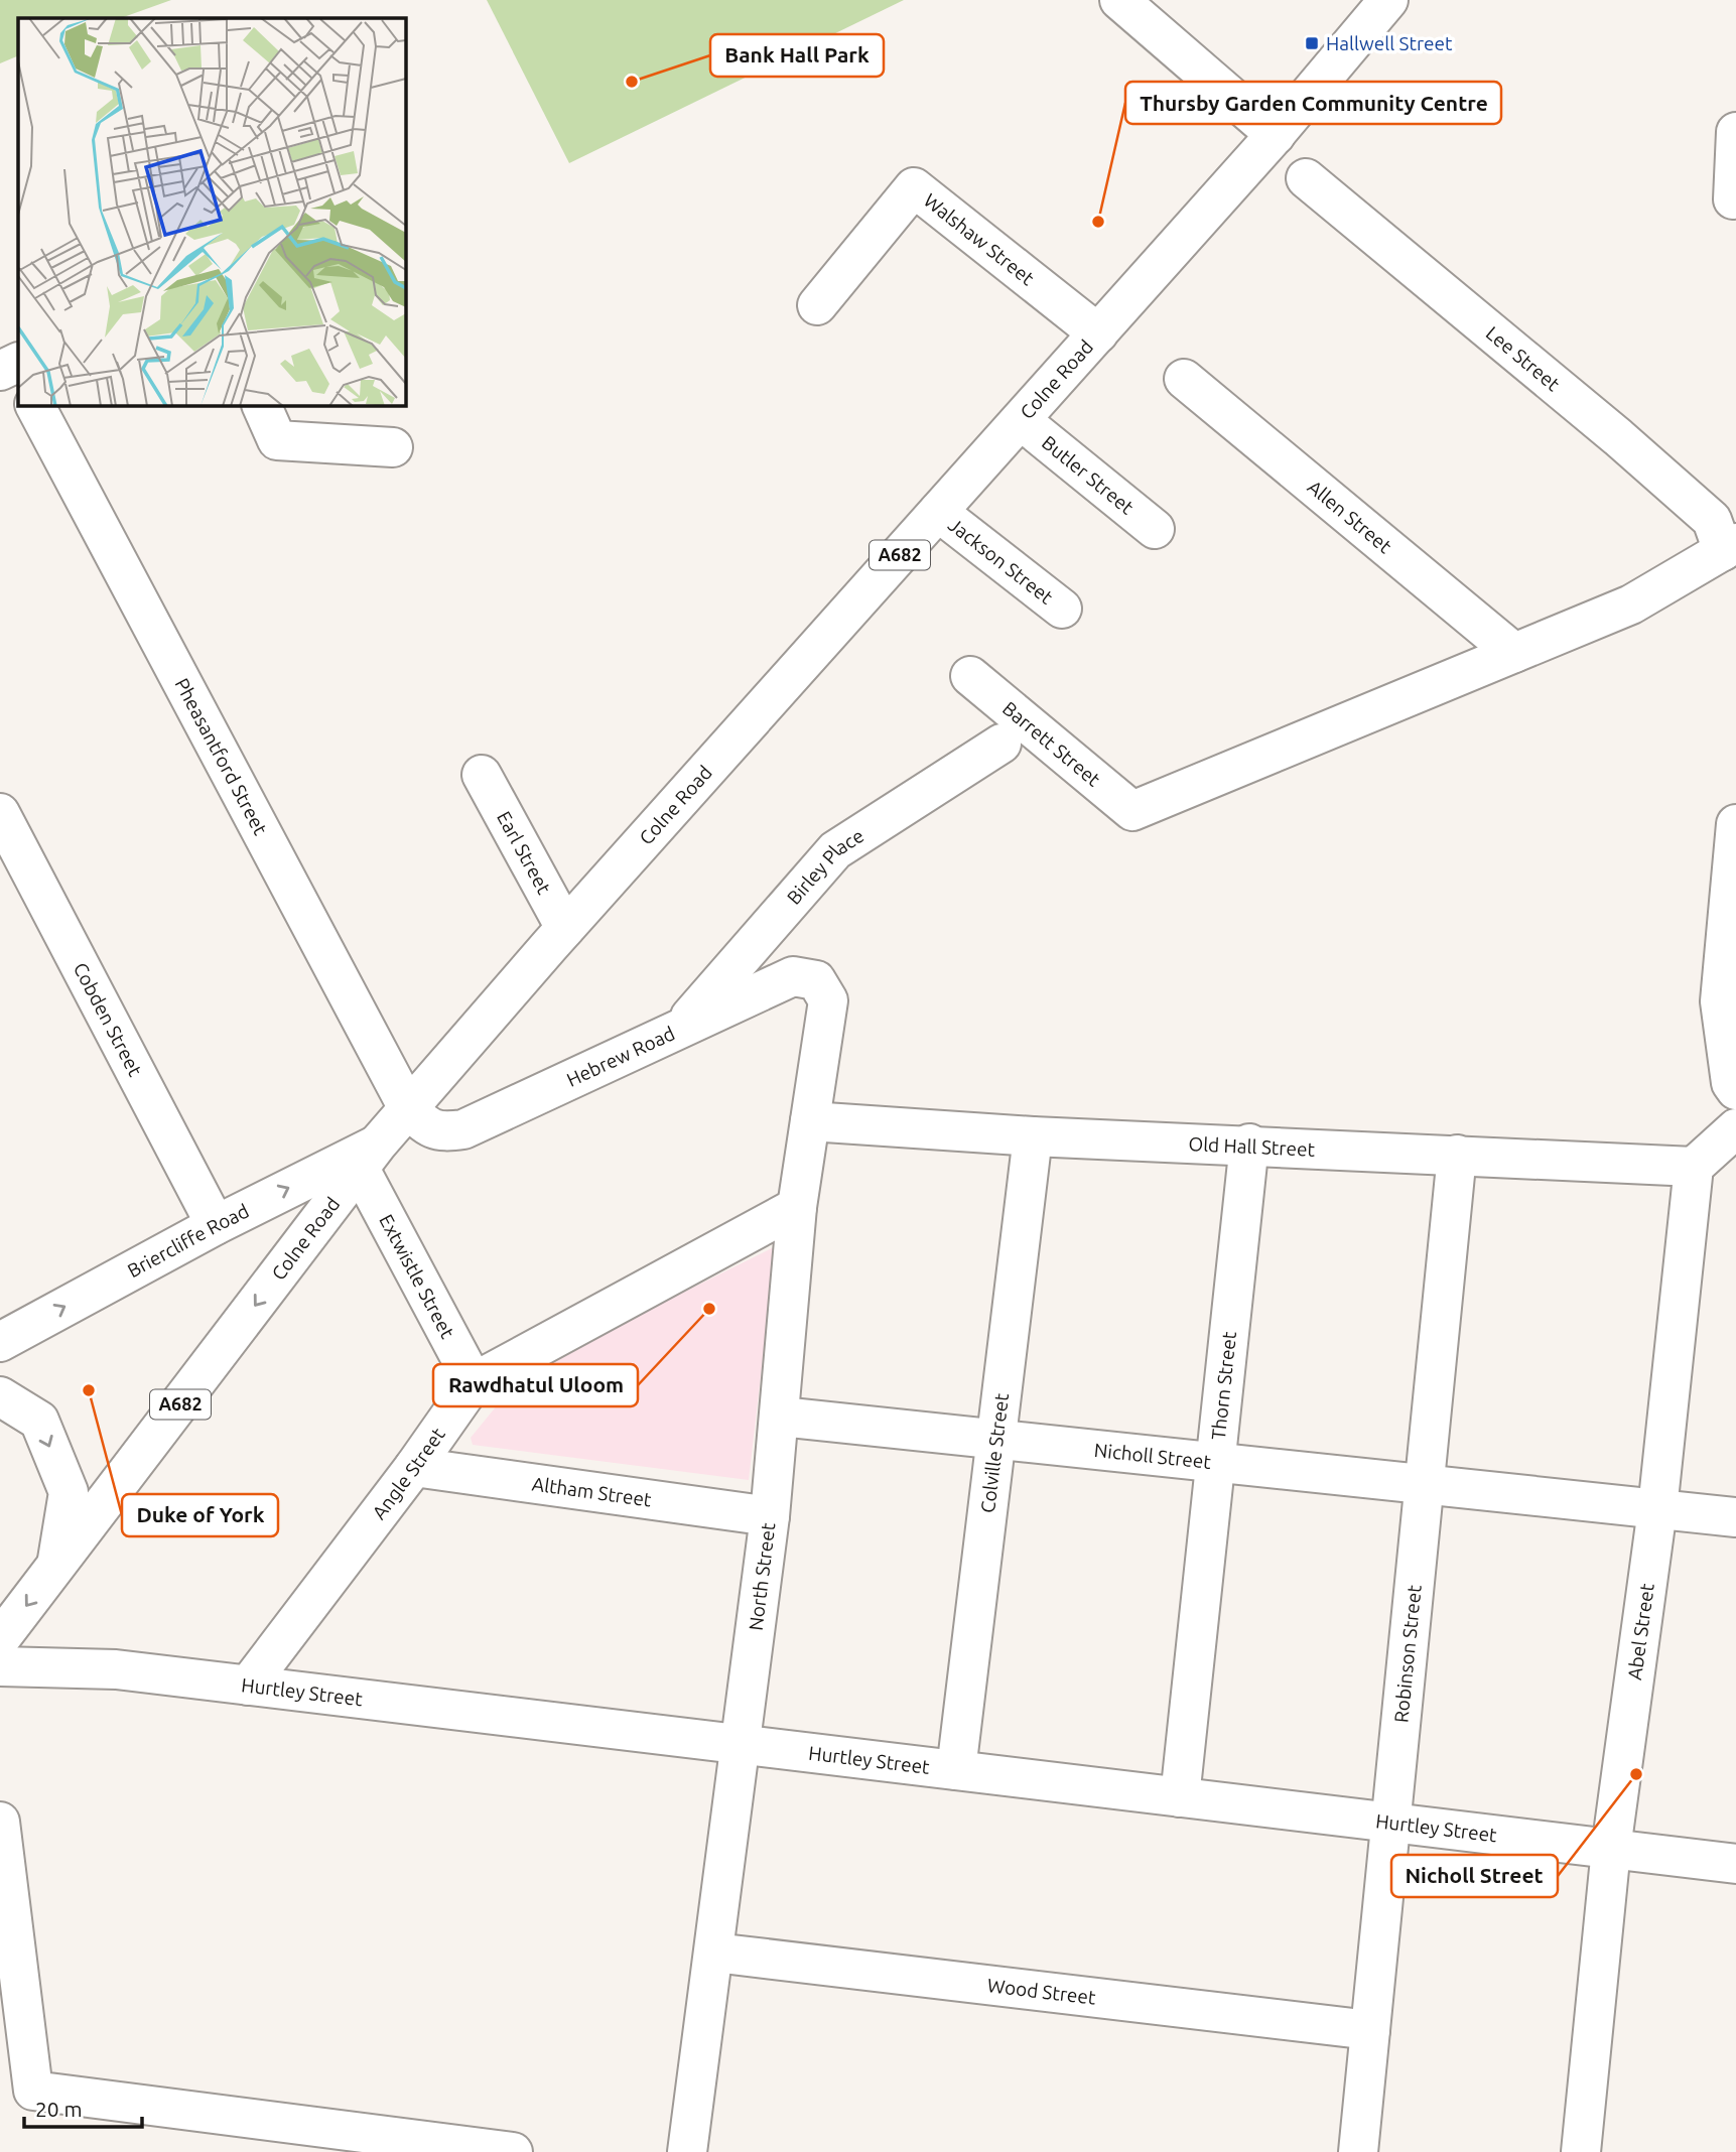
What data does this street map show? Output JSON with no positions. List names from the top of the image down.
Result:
{
  "streets": {
    "street": [
      "Walshaw Street",
      "Lee Street",
      "Colne Road",
      "Butler Street",
      "Allen Street",
      "A682",
      "Jackson Street",
      "Barrett Street",
      "Pheasantford Street",
      "Earl Street",
      "Birley Place",
      "Cobden Street",
      "Hebrew Road",
      "Old Hall Street",
      "Briercliffe Road",
      "Extwistle Street",
      "Thorn Street",
      "Colville Street",
      "Nicholl Street",
      "Angle Street",
      "Altham Street",
      "North Street",
      "Abel Street",
      "Robinson Street",
      "Hurtley Street",
      "Wood Street"
    ]
  },
  "crossings": [
    ["Walshaw Street", "Colne Road"],
    ["Colne Road", "Butler Street"],
    ["Colne Road", "A682"],
    ["Colne Road", "Jackson Street"],
    ["Colne Road", "Pheasantford Street"],
    ["Colne Road", "Earl Street"],
    ["Colne Road", "Hebrew Road"],
    ["Colne Road", "Briercliffe Road"],
    ["Colne Road", "Extwistle Street"],
    ["Allen Street", "Barrett Street"],
    ["Pheasantford Street", "Hebrew Road"],
    ["Birley Place", "Hebrew Road"],
    ["Cobden Street", "Briercliffe Road"],
    ["Hebrew Road", "North Street"],
    ["Old Hall Street", "Thorn Street"],
    ["Old Hall Street", "Colville Street"],
    ["Old Hall Street", "North Street"],
    ["Old Hall Street", "Abel Street"],
    ["Old Hall Street", "Robinson Street"],
    ["Briercliffe Road", "Extwistle Street"],
    ["Extwistle Street", "Angle Street"],
    ["Thorn Street", "Nicholl Street"],
    ["Thorn Street", "Hurtley Street"],
    ["Colville Street", "Nicholl Street"],
    ["Colville Street", "Hurtley Street"],
    ["Nicholl Street", "North Street"],
    ["Nicholl Street", "Abel Street"],
    ["Nicholl Street", "Robinson Street"],
    ["Angle Street", "Altham Street"],
    ["Angle Street", "North Street"],
    ["Angle Street", "Hurtley Street"],
    ["Altham Street", "North Street"],
    ["North Street", "Hurtley Street"],
    ["North Street", "Wood Street"],
    ["Abel Street", "Hurtley Street"],
    ["Robinson Street", "Hurtley Street"],
    ["Robinson Street", "Wood Street"]
  ],
  "one_way": ["Briercliffe Road"],
  "places": {
    "transit": ["Hallwell Street"],
    "other": [
      "Bank Hall Park",
      "Thursby Garden Community Centre",
      "Rawdhatul Uloom",
      "Duke of York",
      "Nicholl Street"
    ]
  },
  "scale_bar": "20 m"
}
